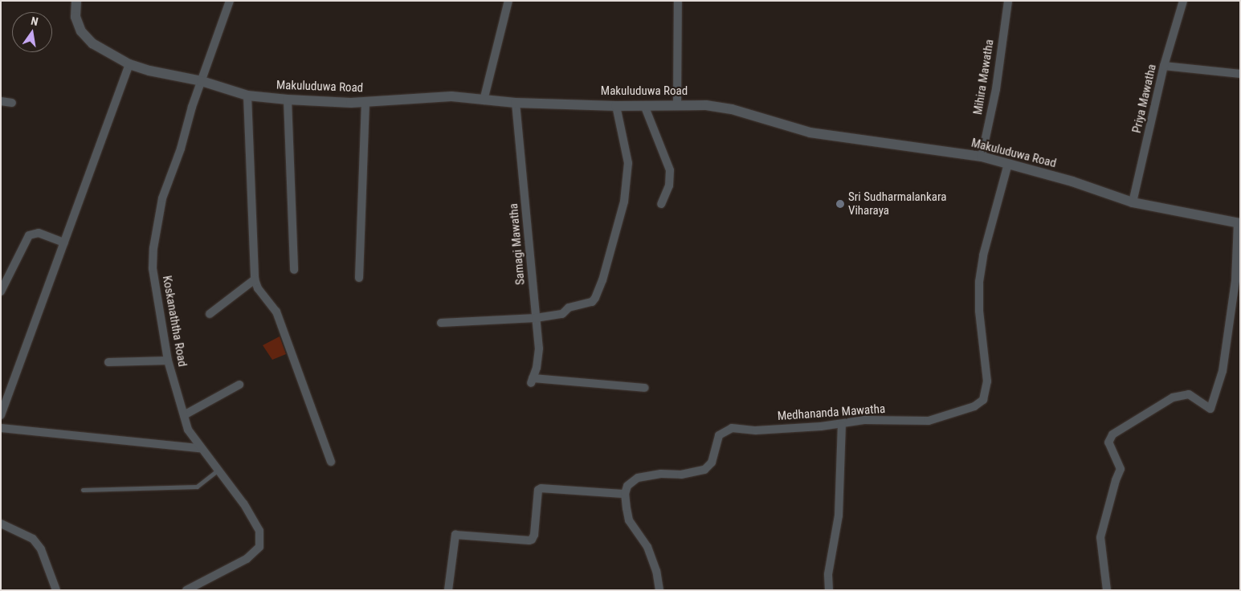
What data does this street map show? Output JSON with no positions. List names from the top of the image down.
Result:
{
  "streets": {
    "street": [
      "Mihira Mawatha",
      "Makuluduwa Road",
      "Priya Mawatha",
      "Samagi Mawatha",
      "Koskanaththa Road",
      "Medhananda Mawatha"
    ]
  },
  "crossings": [
    ["Mihira Mawatha", "Makuluduwa Road"],
    ["Makuluduwa Road", "Priya Mawatha"],
    ["Makuluduwa Road", "Samagi Mawatha"],
    ["Makuluduwa Road", "Koskanaththa Road"],
    ["Makuluduwa Road", "Medhananda Mawatha"]
  ],
  "places": ["Sri Sudharmalankara Viharaya"],
  "north": "top"
}
